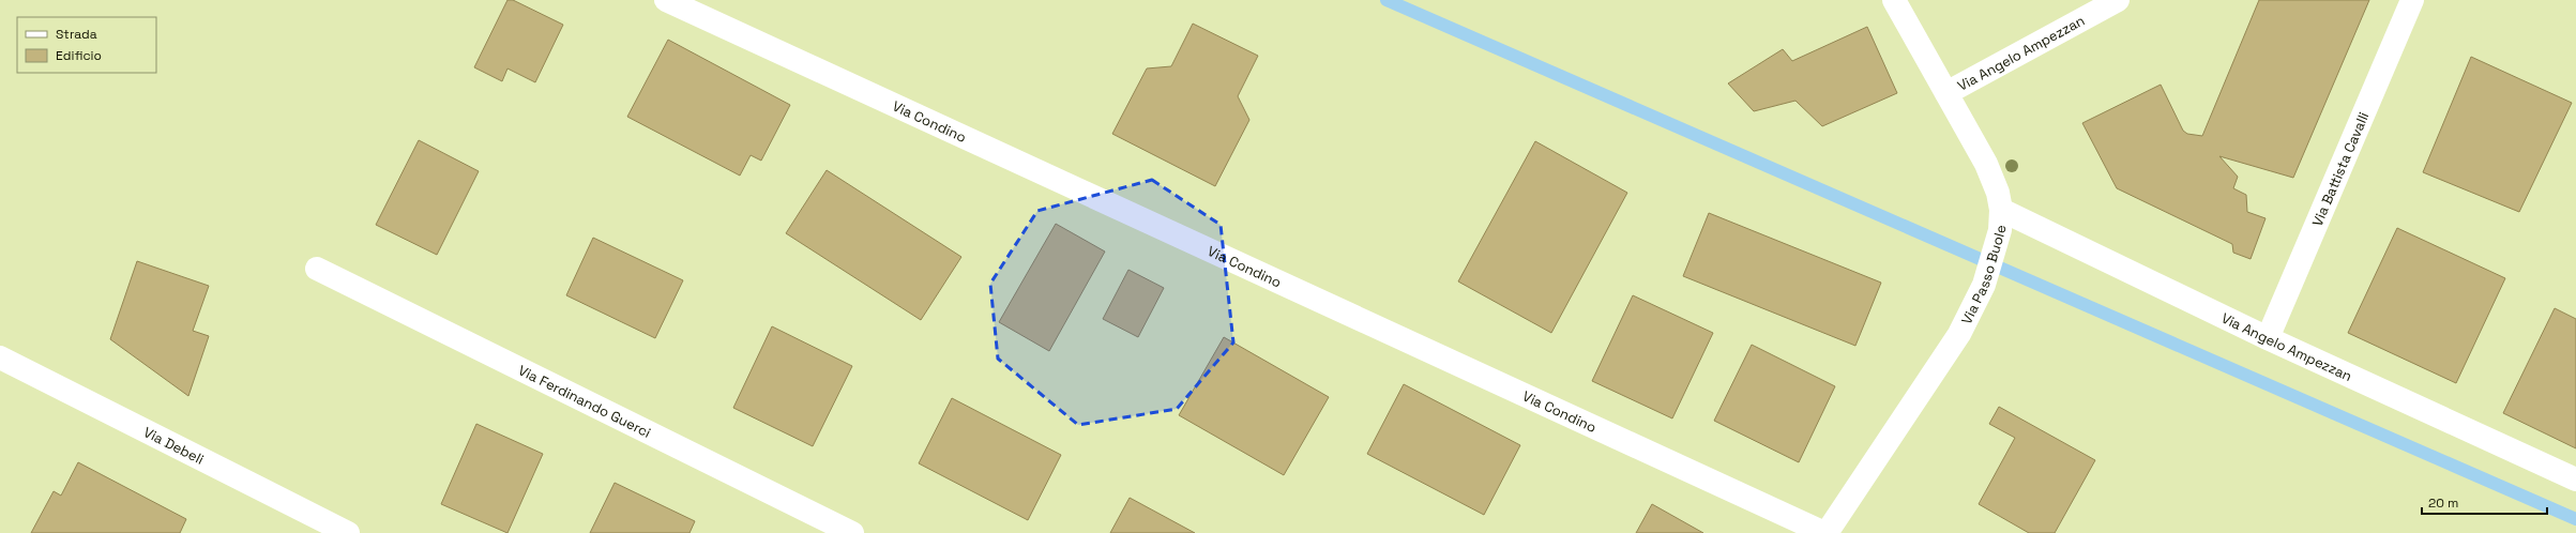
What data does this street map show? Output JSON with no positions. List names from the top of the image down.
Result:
{
  "streets": {
    "street": [
      "Via Angelo Ampezzan",
      "Via Condino",
      "Via Battista Cavalli",
      "Via Passo Buole",
      "Via Ferdinando Guerci",
      "Via Debeli"
    ]
  },
  "crossings": [
    ["Via Angelo Ampezzan", "Via Battista Cavalli"],
    ["Via Angelo Ampezzan", "Via Passo Buole"],
    ["Via Condino", "Via Passo Buole"]
  ],
  "legend": ["Strada", "Edificio"],
  "scale_bar": "20 m"
}
